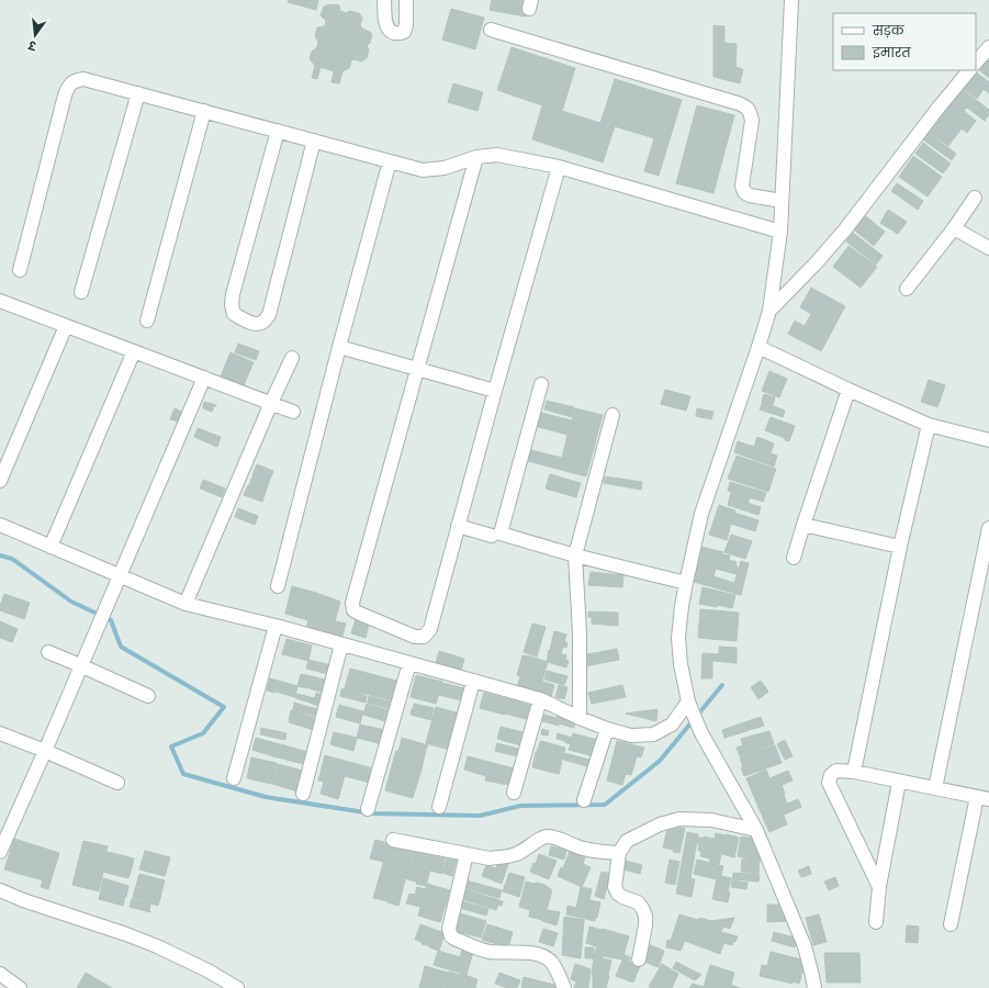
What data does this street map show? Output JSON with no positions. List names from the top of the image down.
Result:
{
  "legend": ["सड़क", "इमारत"],
  "north": "bottom"
}
